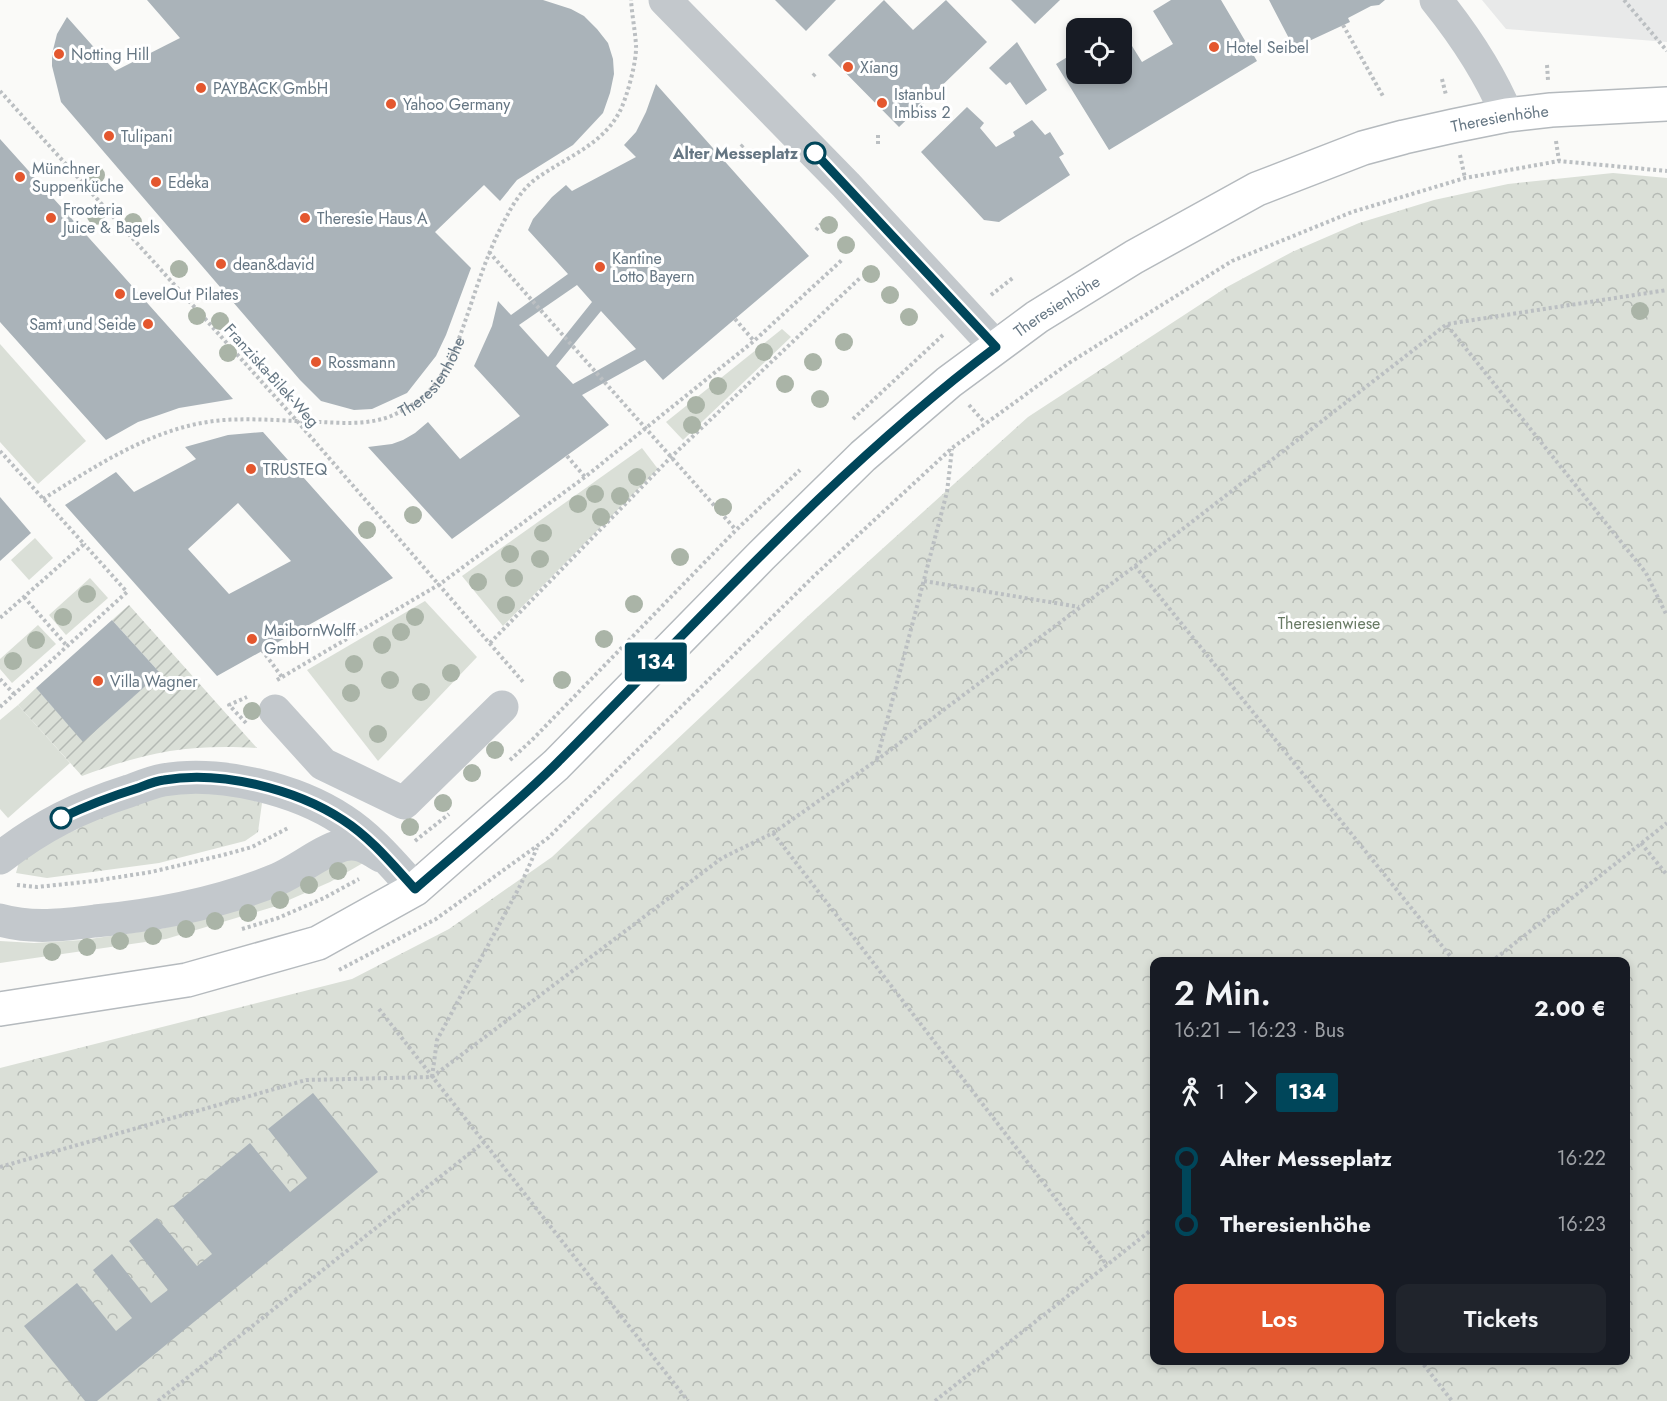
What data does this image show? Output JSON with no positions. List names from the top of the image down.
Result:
{
  "streets": {
    "main road": ["Theresienhöhe"],
    "path": ["Franziska-Bilek-Weg"]
  },
  "crossings": [
    ["Theresienhöhe", "Franziska-Bilek-Weg"]
  ],
  "parks": ["Theresienwiese"],
  "places": [
    "Hotel Seibel",
    "Notting Hill",
    "Xiang",
    "PAYBACK GmbH",
    "Istanbul Imbiss 2",
    "Yahoo Germany",
    "Tulipani",
    "Alter Messeplatz",
    "Münchner Suppenküche",
    "Edeka",
    "Frooteria Juice & Bagels",
    "Theresie Haus A",
    "dean&david",
    "Kantine Lotto Bayern",
    "LevelOut Pilates",
    "Samt und Seide",
    "Rossmann",
    "TRUSTEQ",
    "MaibornWolff GmbH",
    "Villa Wagner"
  ],
  "lines": ["bus line 134"],
  "page": {
    "on_map": "134",
    "heading": ["2 Min.", "16:21 – 16:23 · Bus", "2.00 €"],
    "legs": ["1", "134"],
    "list": [
      {
        "name": "Alter Messeplatz",
        "value": "16:22"
      },
      {
        "name": "Theresienhöhe",
        "value": "16:23"
      }
    ],
    "buttons": ["Los", "Tickets"]
  }
}
